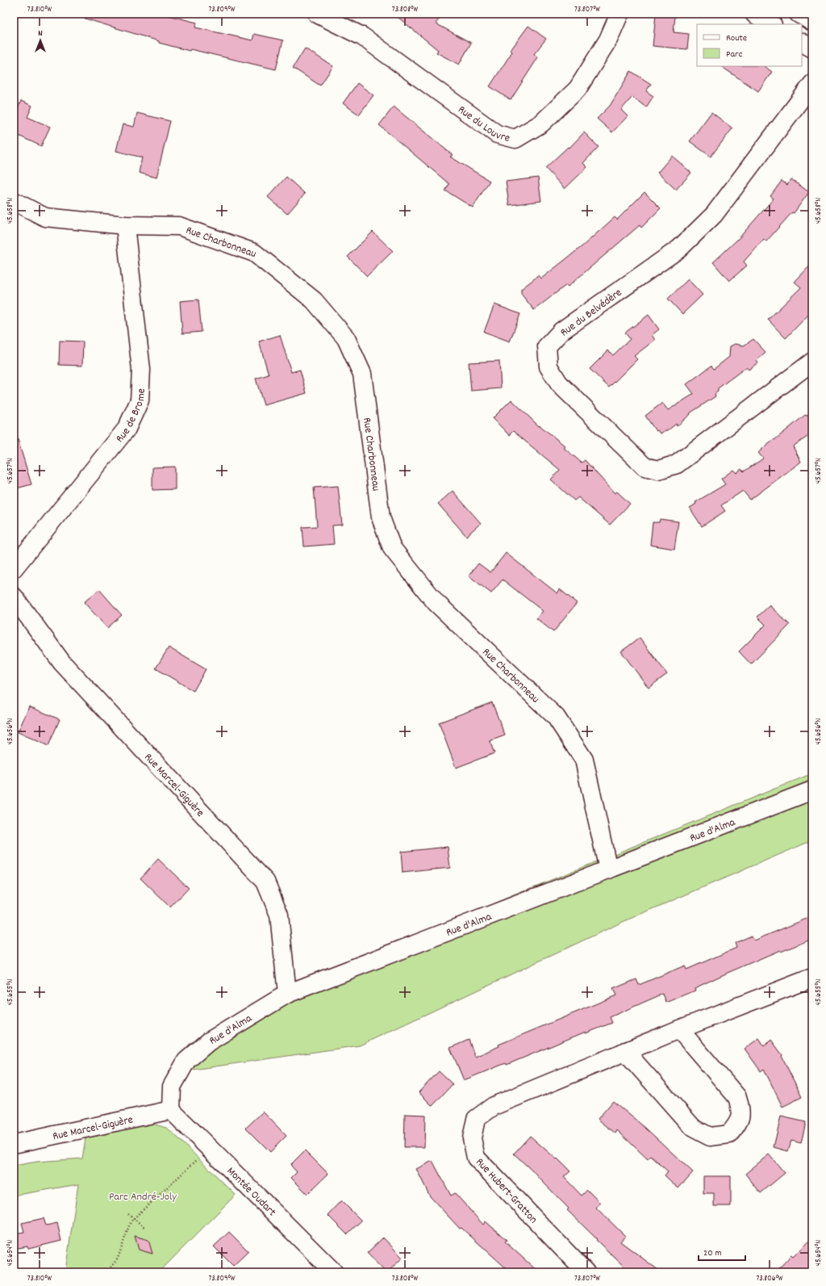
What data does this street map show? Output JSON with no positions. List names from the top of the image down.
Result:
{
  "streets": {
    "street": [
      "Rue du Louvre",
      "Rue Charbonneau",
      "Rue du Belvédère",
      "Rue de Brome",
      "Rue Marcel-Giguère",
      "Rue d'Alma",
      "Rue Hubert-Gratton",
      "Montée Oudart"
    ]
  },
  "crossings": [
    ["Rue Charbonneau", "Rue de Brome"],
    ["Rue Charbonneau", "Rue d'Alma"],
    ["Rue Marcel-Giguère", "Rue d'Alma"],
    ["Rue Marcel-Giguère", "Montée Oudart"],
    ["Rue d'Alma", "Montée Oudart"]
  ],
  "parks": ["Parc André-Joly"],
  "legend": ["Route", "Parc"],
  "scale_bar": "20 m",
  "north": "top",
  "coordinates": [
    "73.810°W",
    "73.809°W",
    "73.808°W",
    "73.807°W",
    "45.658°N",
    "45.657°N",
    "45.656°N",
    "45.655°N",
    "45.654°N",
    "73.806°W"
  ]
}
